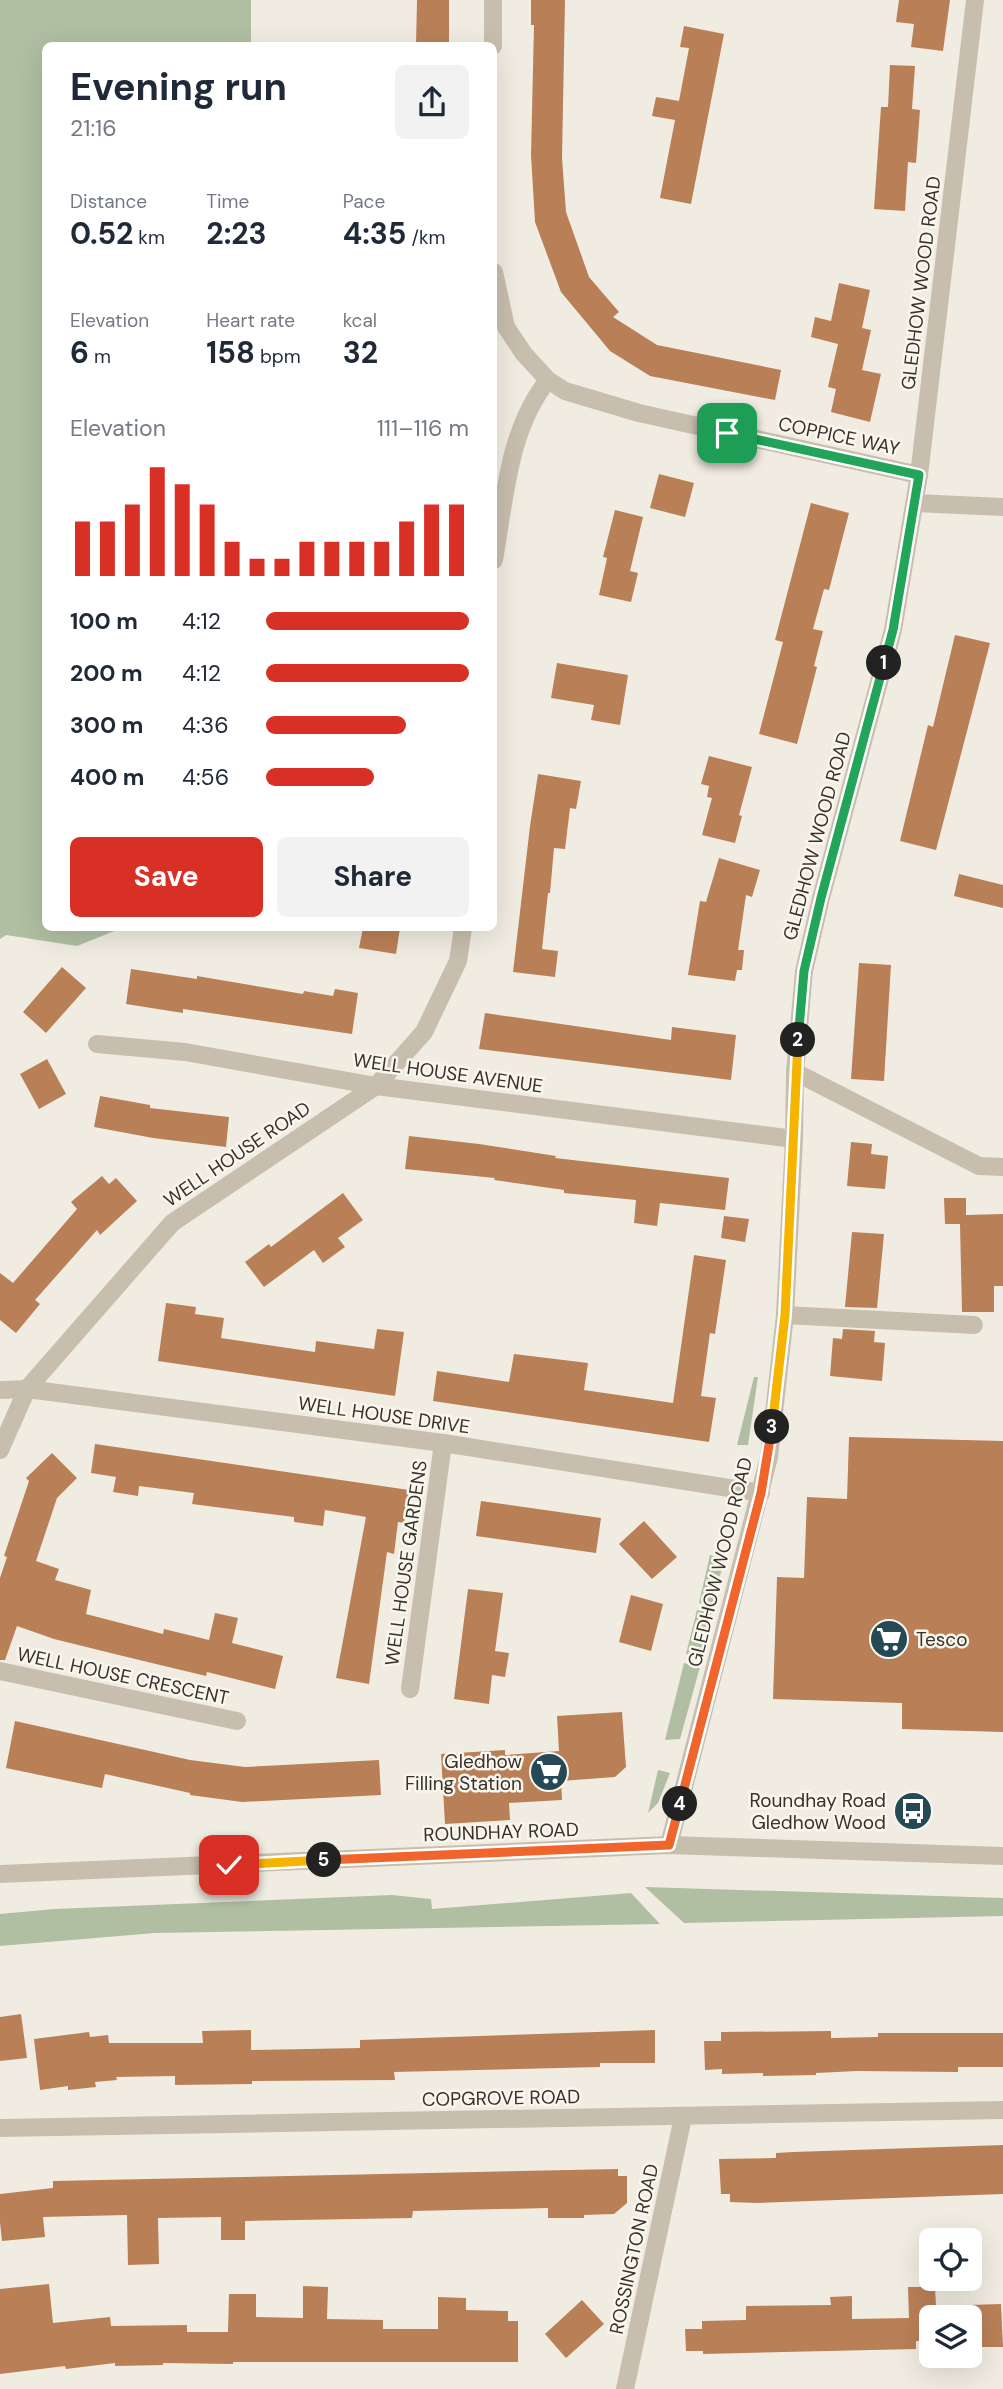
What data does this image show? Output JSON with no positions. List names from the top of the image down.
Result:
{
  "streets": {
    "street": [
      "GLEDHOW WOOD ROAD",
      "COPPICE WAY",
      "WELL HOUSE AVENUE",
      "WELL HOUSE ROAD",
      "WELL HOUSE DRIVE",
      "WELL HOUSE GARDENS",
      "WELL HOUSE CRESCENT",
      "ROUNDHAY ROAD",
      "COPGROVE ROAD",
      "ROSSINGTON ROAD"
    ]
  },
  "crossings": [
    ["GLEDHOW WOOD ROAD", "COPPICE WAY"],
    ["GLEDHOW WOOD ROAD", "WELL HOUSE AVENUE"],
    ["GLEDHOW WOOD ROAD", "WELL HOUSE DRIVE"],
    ["GLEDHOW WOOD ROAD", "ROUNDHAY ROAD"],
    ["WELL HOUSE AVENUE", "WELL HOUSE ROAD"],
    ["WELL HOUSE ROAD", "WELL HOUSE DRIVE"],
    ["WELL HOUSE DRIVE", "WELL HOUSE GARDENS"],
    ["COPGROVE ROAD", "ROSSINGTON ROAD"]
  ],
  "places": {
    "supermarket": ["Tesco", "Gledhow Filling Station"],
    "bus stop": ["Roundhay Road Gledhow Wood"]
  },
  "page": {
    "heading": ["Evening run", "21:16"],
    "stats": [
      ["Distance", "0.52 km"],
      ["Time", "2:23"],
      ["Pace", "4:35 /km"],
      ["Elevation", "6 m"],
      ["Heart rate", "158 bpm"],
      ["kcal", "32"]
    ],
    "chart": ["Elevation", "111–116 m"],
    "list": [
      {
        "name": "100 m",
        "note": "4:12"
      },
      {
        "name": "200 m",
        "note": "4:12"
      },
      {
        "name": "300 m",
        "note": "4:36"
      },
      {
        "name": "400 m",
        "note": "4:56"
      }
    ],
    "pins": [
      "1",
      "2",
      "3",
      "4",
      "5"
    ],
    "buttons": ["Save", "Share"]
  }
}
